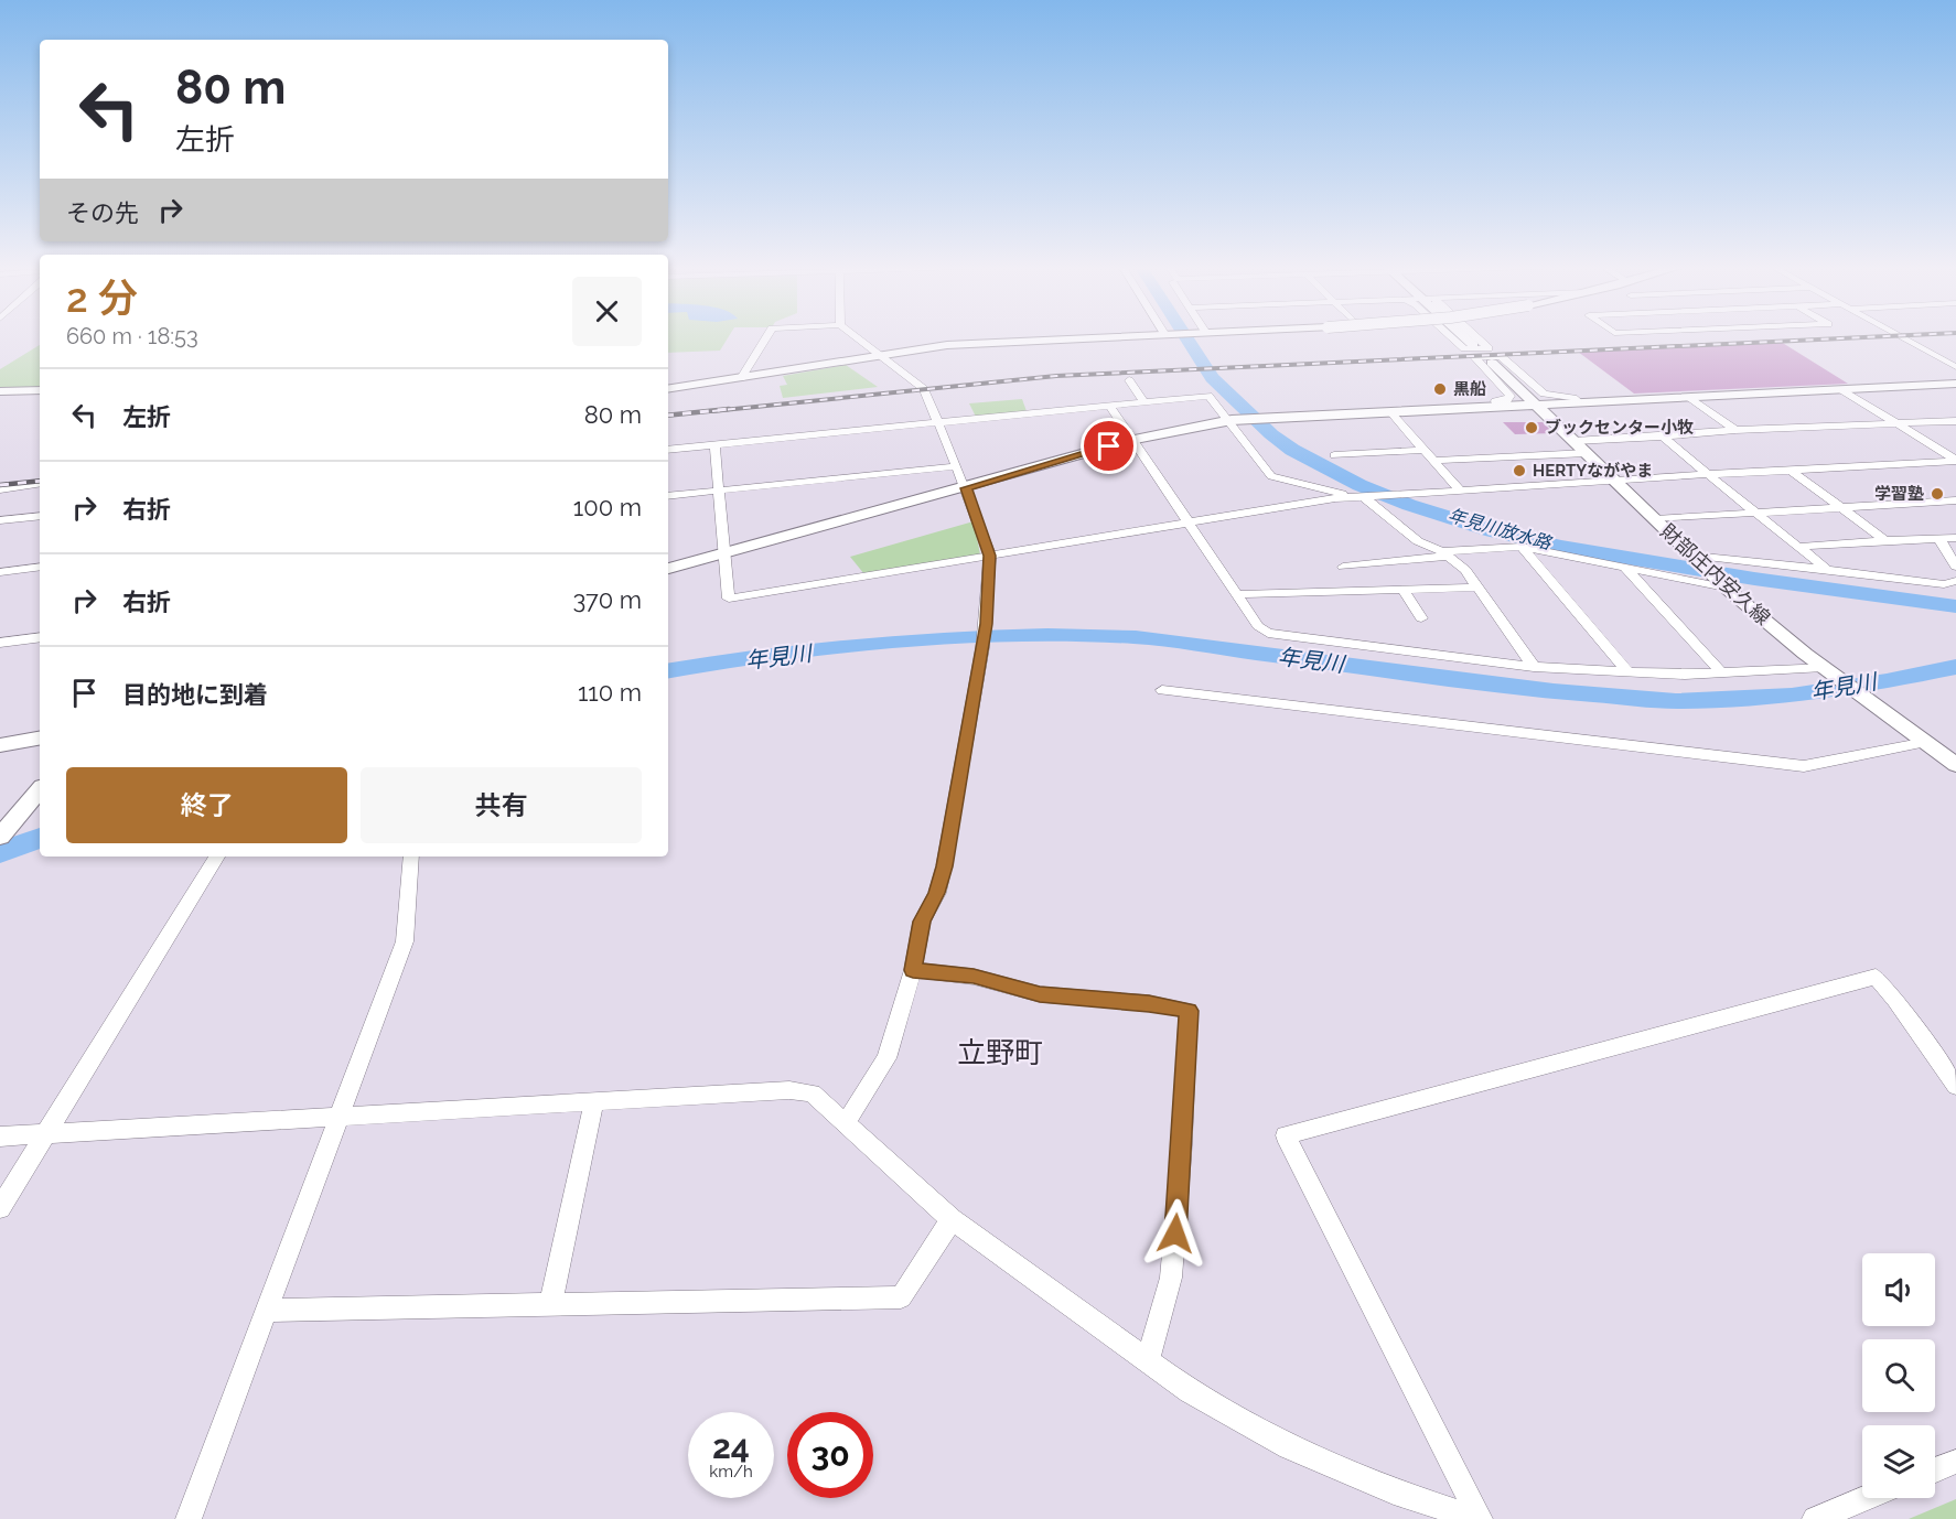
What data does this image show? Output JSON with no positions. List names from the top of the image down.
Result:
{
  "streets": {
    "street": ["財部庄内安久線"]
  },
  "districts": ["立野町"],
  "water": ["年見川放水路", "年見川"],
  "places": [
    "黒船",
    "ブックセンター小牧",
    "HERTYながやま",
    "学習塾"
  ],
  "page": {
    "turn": ["80 m", "左折"],
    "then": "その先",
    "heading": ["2 分", "660 m · 18:53"],
    "list": [
      {
        "name": "左折",
        "value": "80 m"
      },
      {
        "name": "右折",
        "value": "100 m"
      },
      {
        "name": "右折",
        "value": "370 m"
      },
      {
        "name": "目的地に到着",
        "value": "110 m"
      }
    ],
    "buttons": ["終了", "共有"],
    "speed": "24 km/h",
    "limit": "30"
  }
}
